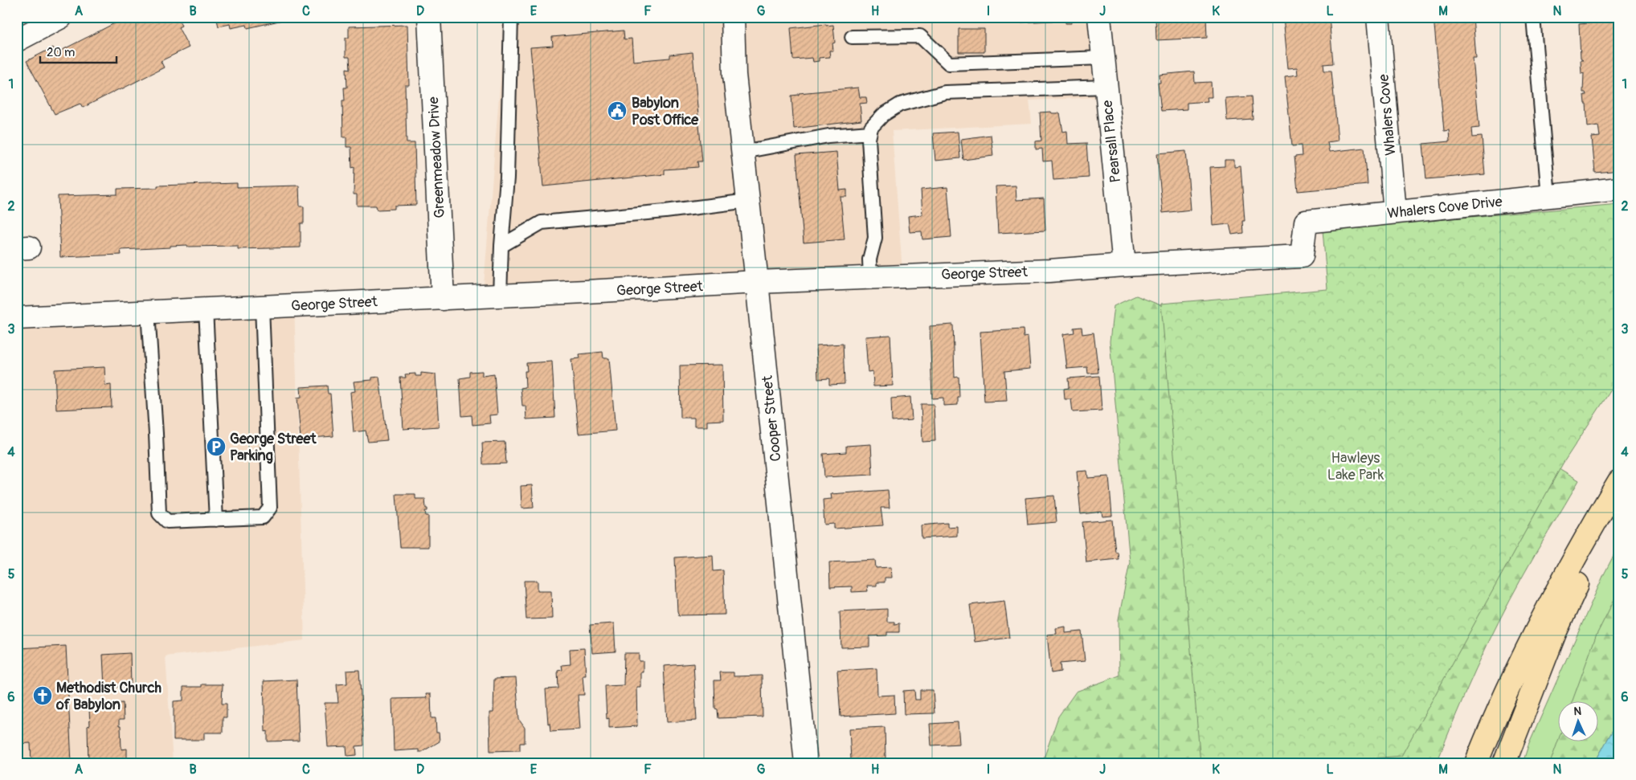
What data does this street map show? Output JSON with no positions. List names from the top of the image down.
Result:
{
  "streets": {
    "street": [
      "Whalers Cove",
      "Pearsall Place",
      "Greenmeadow Drive",
      "Whalers Cove Drive",
      "George Street",
      "Cooper Street"
    ]
  },
  "crossings": [
    ["Whalers Cove", "Whalers Cove Drive"],
    ["Pearsall Place", "George Street"],
    ["Greenmeadow Drive", "George Street"],
    ["Whalers Cove Drive", "George Street"],
    ["George Street", "Cooper Street"]
  ],
  "parks": ["Hawleys Lake Park"],
  "places": {
    "public building": ["Babylon Post Office"],
    "parking": ["George Street Parking"],
    "church": ["Methodist Church of Babylon"]
  },
  "scale_bar": "20 m",
  "north": "top",
  "grid": {
    "columns": [
      "A",
      "B",
      "C",
      "D",
      "E",
      "F",
      "G",
      "H",
      "I",
      "J",
      "K",
      "L",
      "M",
      "N"
    ],
    "rows": [
      "1",
      "2",
      "3",
      "4",
      "5",
      "6"
    ]
  }
}
